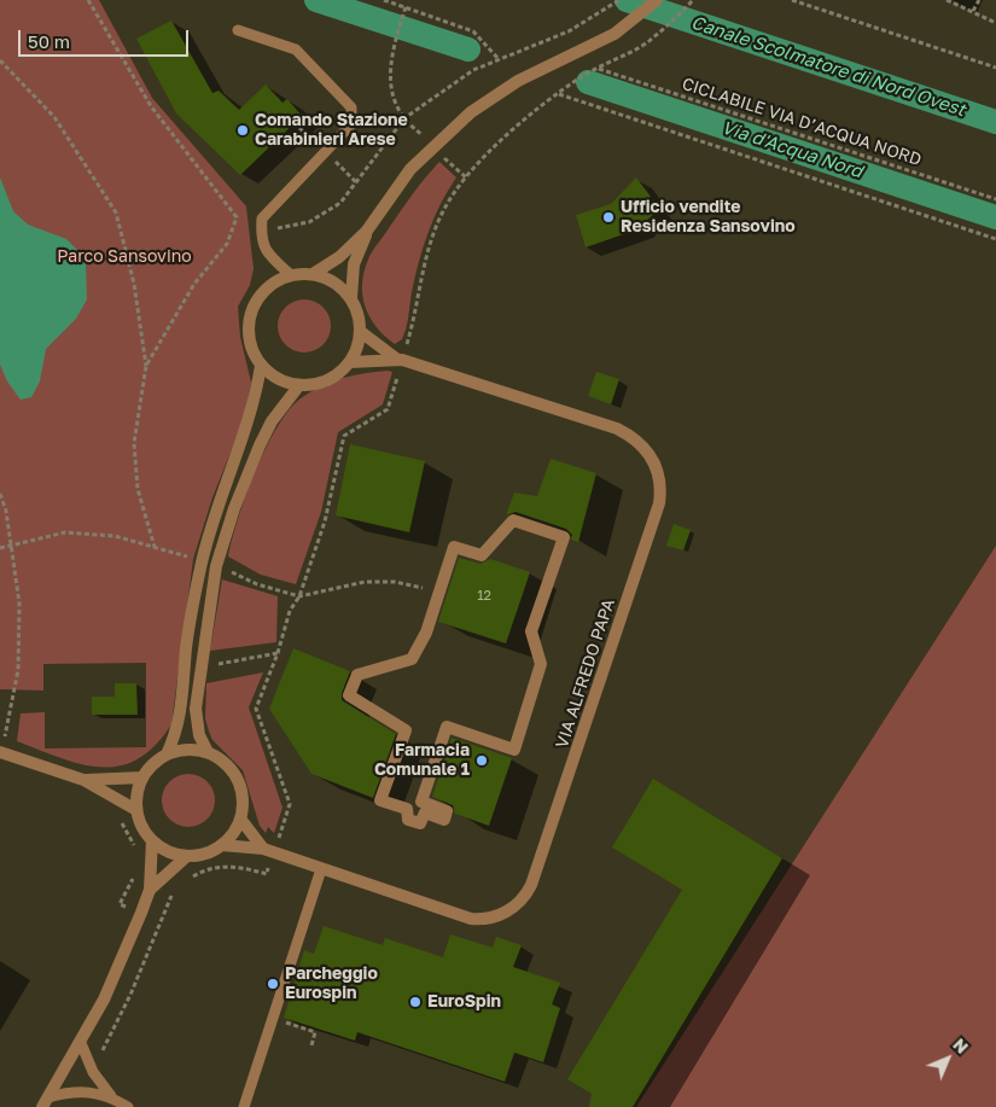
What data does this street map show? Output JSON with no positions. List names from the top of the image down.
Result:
{
  "streets": {
    "street": ["VIA ALFREDO PAPA"],
    "path": ["CICLABILE VIA D’ACQUA NORD"]
  },
  "water": ["Canale Scolmatore di Nord Ovest", "Via d'Acqua Nord"],
  "parks": ["Parco Sansovino"],
  "places": [
    "Comando Stazione Carabinieri Arese",
    "Ufficio vendite Residenza Sansovino",
    "Farmacia Comunale 1",
    "Parcheggio Eurospin",
    "EuroSpin"
  ],
  "house_numbers": ["12"],
  "scale_bar": "50 m",
  "north": "top right"
}
